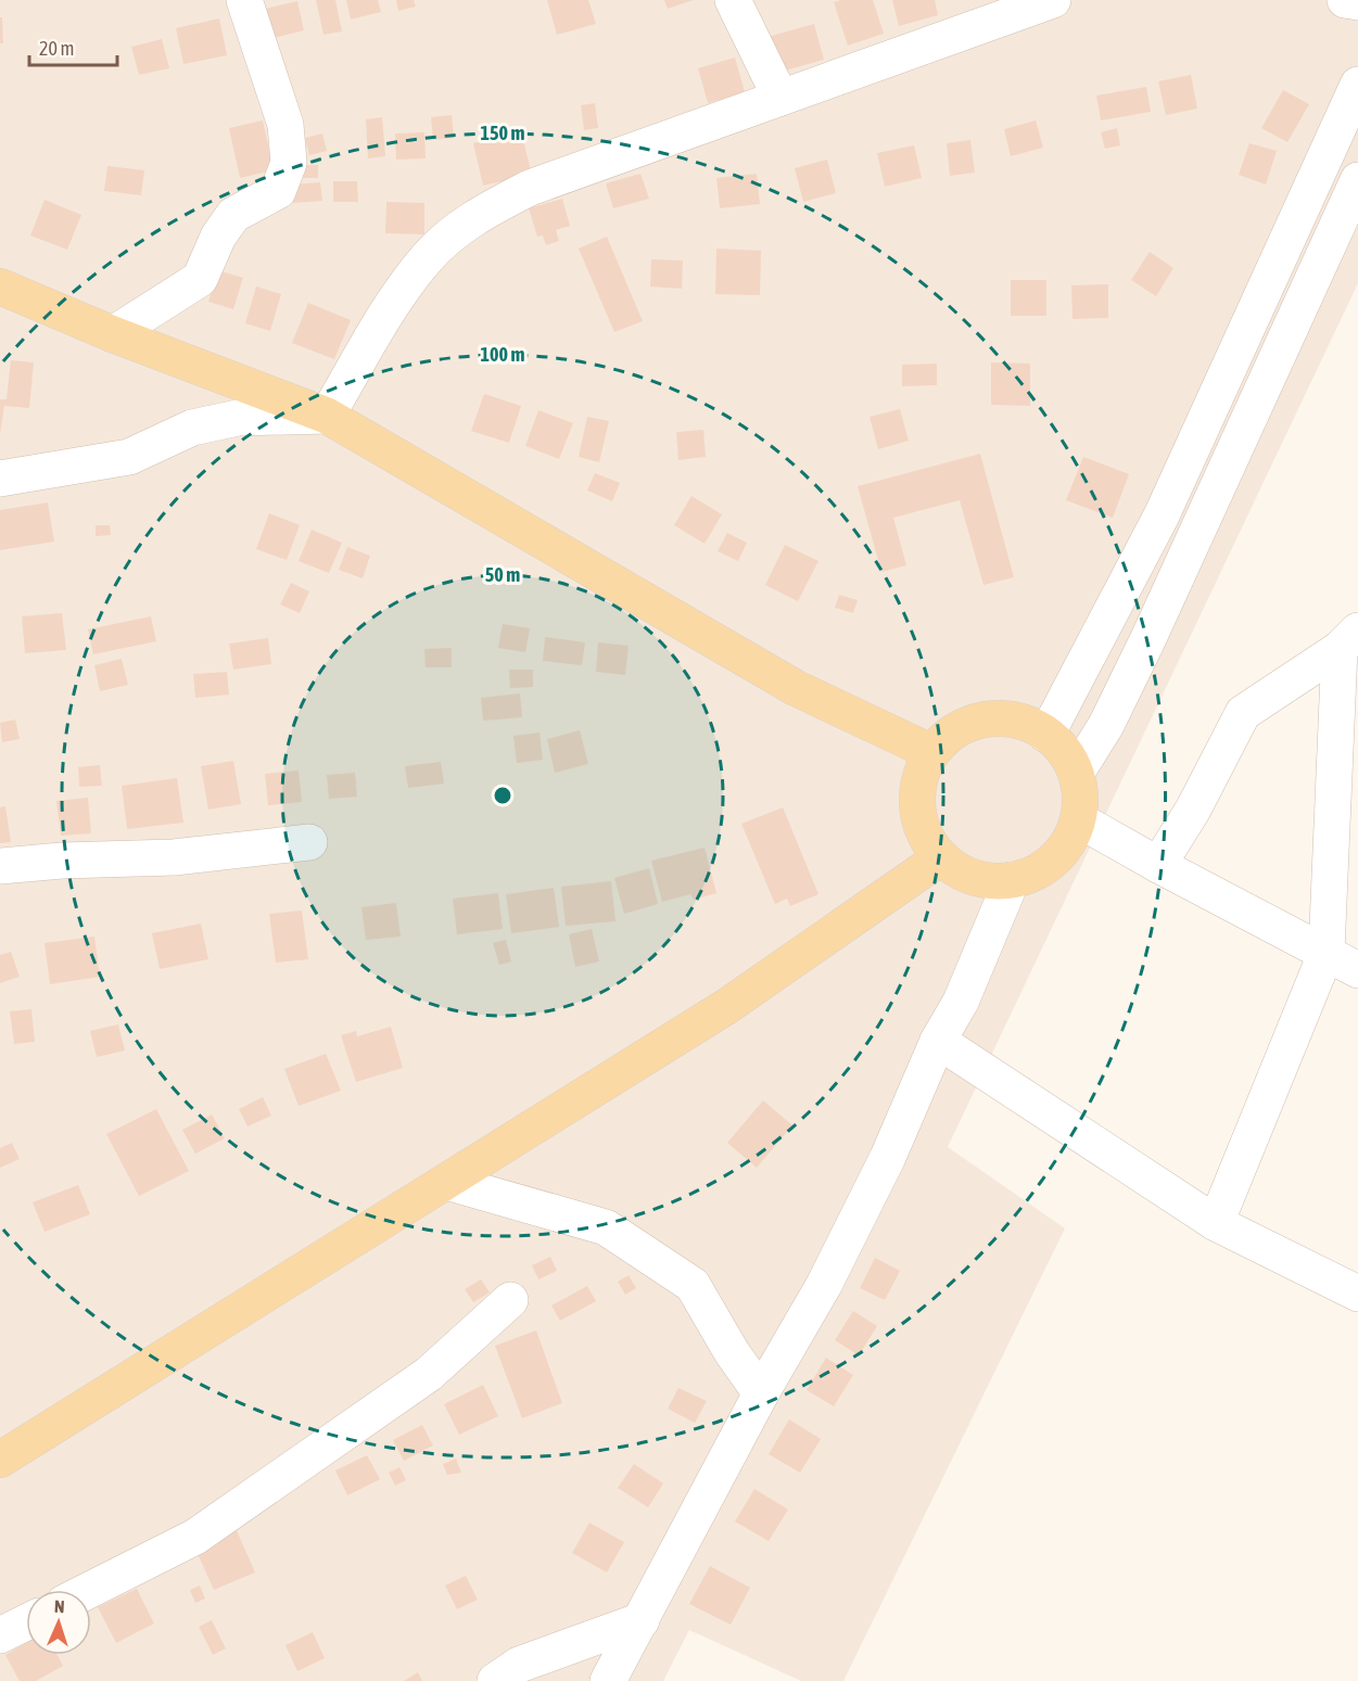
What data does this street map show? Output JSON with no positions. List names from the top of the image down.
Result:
{
  "scale_bar": "20 m",
  "north": "top",
  "rings": ["150 m", "100 m", "50 m"]
}
